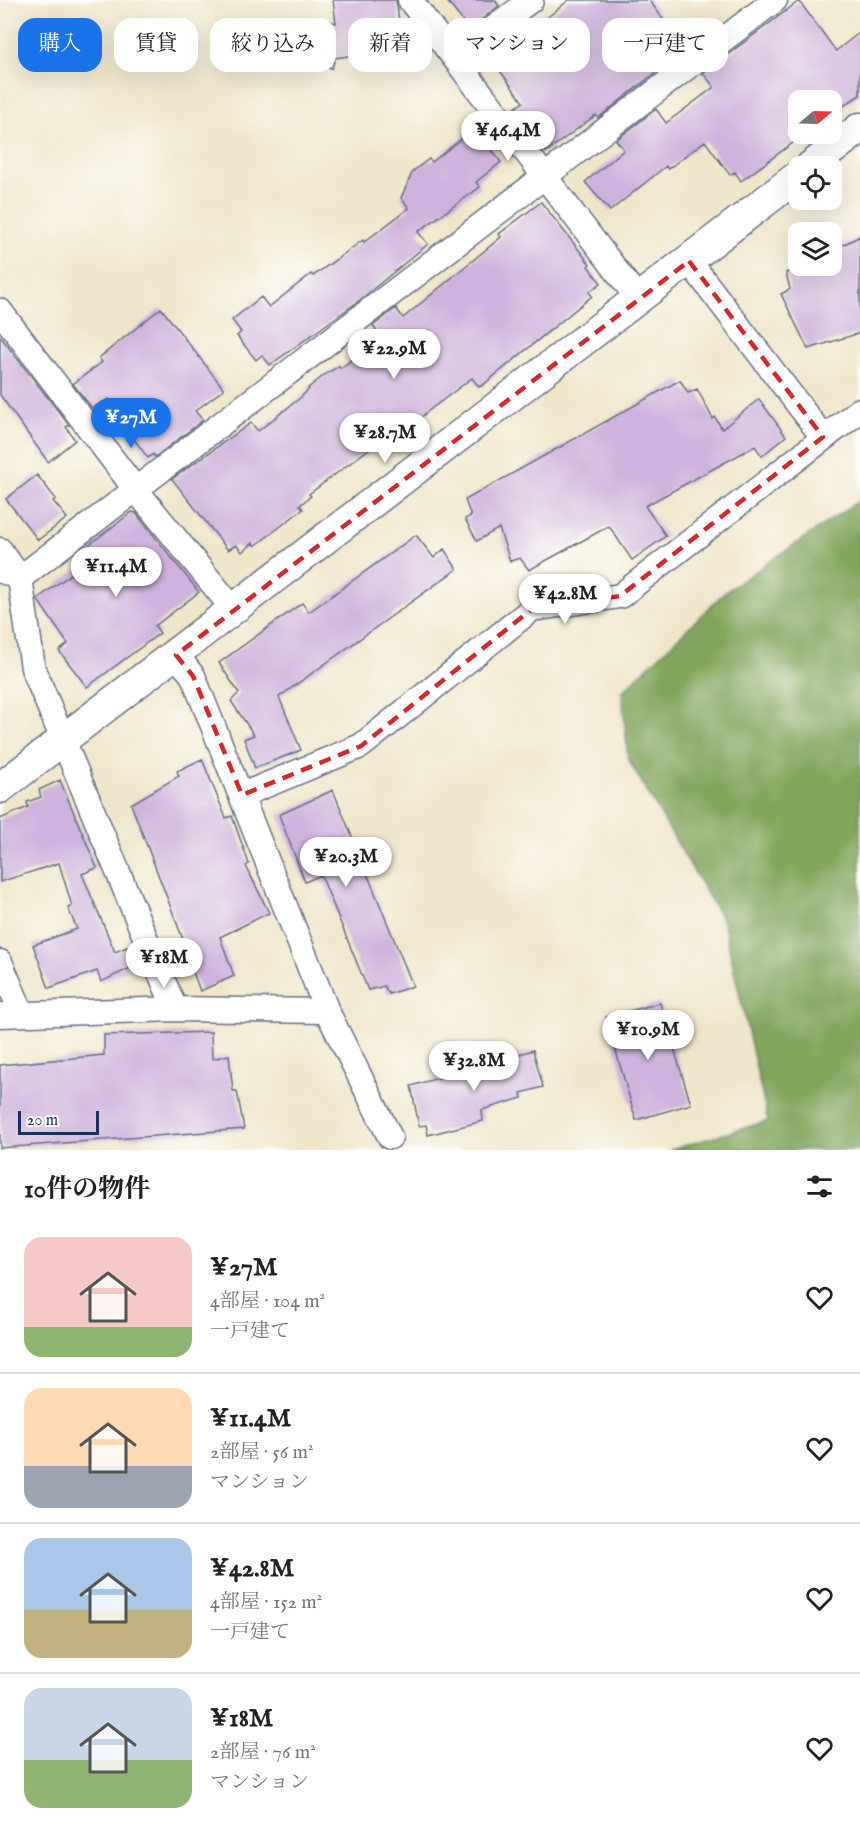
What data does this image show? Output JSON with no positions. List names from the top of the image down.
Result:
{
  "scale_bar": "20 m",
  "north": "right",
  "page": {
    "chip": [
      "購入",
      "賃貸",
      "絞り込み",
      "新着",
      "マンション",
      "一戸建て"
    ],
    "price": [
      "¥46.4M",
      "¥22.9M",
      "¥27M",
      "¥28.7M",
      "¥11.4M",
      "¥42.8M",
      "¥20.3M",
      "¥18M",
      "¥10.9M",
      "¥32.8M"
    ],
    "scale": "20 m",
    "heading": "10件の物件",
    "list": [
      {
        "name": "¥27M",
        "note": "4部屋 · 104 m² · 一戸建て"
      },
      {
        "name": "¥11.4M",
        "note": "2部屋 · 56 m² · マンション"
      },
      {
        "name": "¥42.8M",
        "note": "4部屋 · 152 m² · 一戸建て"
      },
      {
        "name": "¥18M",
        "note": "2部屋 · 76 m² · マンション"
      }
    ]
  }
}
